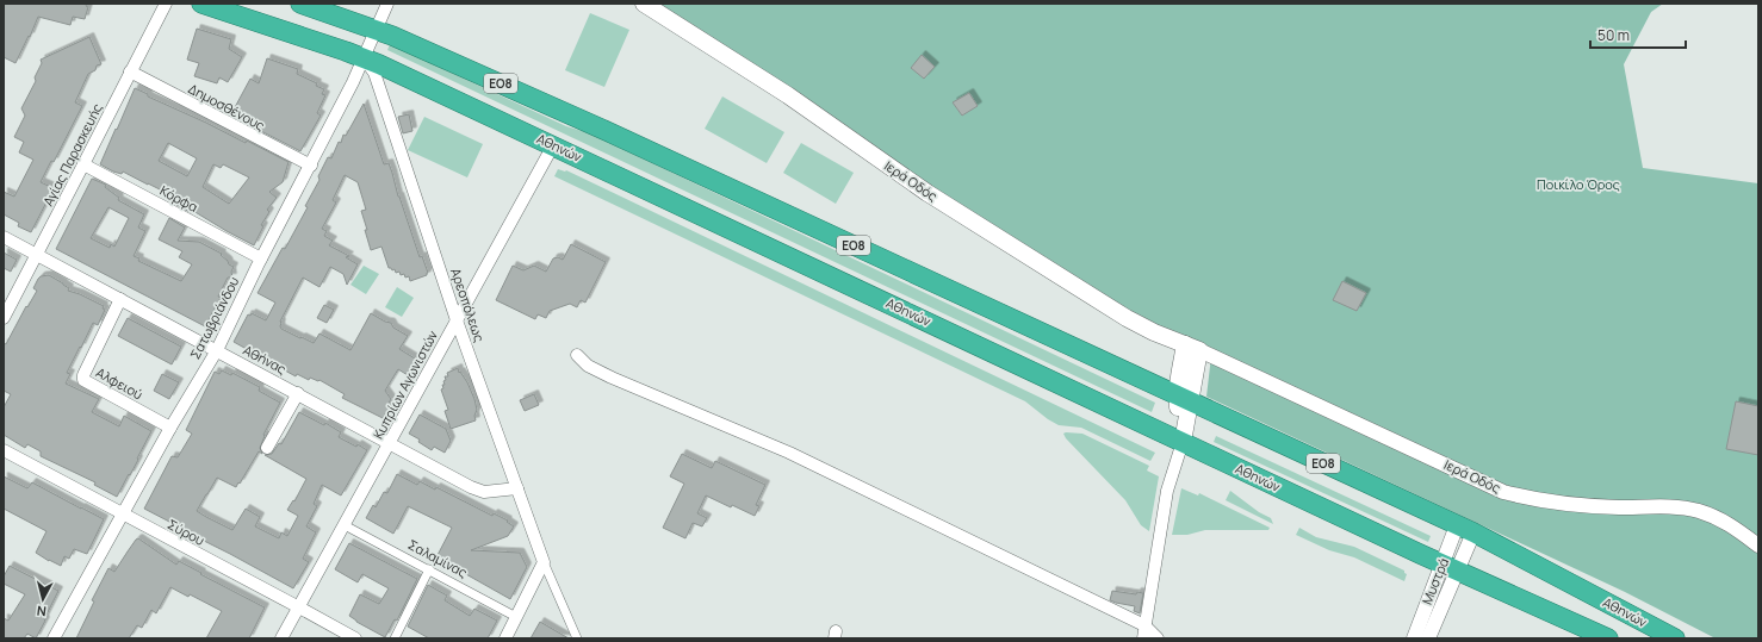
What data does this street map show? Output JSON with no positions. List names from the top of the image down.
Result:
{
  "streets": {
    "highway": ["ΕΟ8", "Αθηνών"],
    "main road": ["Ιερά Οδός"],
    "street": [
      "Δημοσθένους",
      "Αγίας Παρασκευής",
      "Κόρφα",
      "Αρεοπόλεως",
      "Σατωβριάνδου",
      "Αθήνας",
      "Αλφειού",
      "Κυπρίων Αγωνιστών",
      "Σύρου",
      "Σαλαμίνας",
      "Μυστρά"
    ]
  },
  "crossings": [
    ["Δημοσθένους", "Αγίας Παρασκευής"],
    ["Δημοσθένους", "Σατωβριάνδου"],
    ["Αθηνών", "Αρεοπόλεως"],
    ["Αθηνών", "Σατωβριάνδου"],
    ["Αθηνών", "Κυπρίων Αγωνιστών"],
    ["Αθηνών", "Μυστρά"],
    ["Αγίας Παρασκευής", "Κόρφα"],
    ["Αγίας Παρασκευής", "Αθήνας"],
    ["Κόρφα", "Σατωβριάνδου"],
    ["Αρεοπόλεως", "Σατωβριάνδου"],
    ["Αρεοπόλεως", "Αθήνας"],
    ["Αρεοπόλεως", "Κυπρίων Αγωνιστών"],
    ["Σατωβριάνδου", "Αθήνας"],
    ["Σατωβριάνδου", "Αλφειού"],
    ["Σατωβριάνδου", "Σύρου"],
    ["Αθήνας", "Αλφειού"],
    ["Αθήνας", "Κυπρίων Αγωνιστών"],
    ["Κυπρίων Αγωνιστών", "Σύρου"],
    ["Κυπρίων Αγωνιστών", "Σαλαμίνας"]
  ],
  "parks": ["Ποικίλο Όρος"],
  "scale_bar": "50 m",
  "north": "bottom"
}
